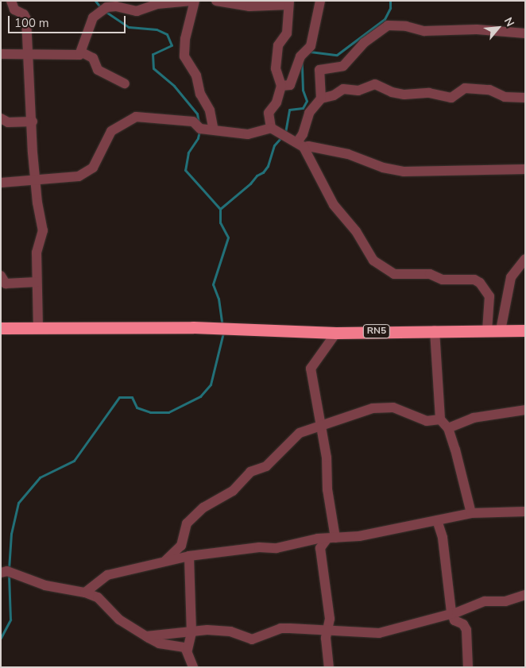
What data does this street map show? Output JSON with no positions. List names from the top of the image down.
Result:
{
  "streets": {
    "highway": ["RN5"]
  },
  "scale_bar": "100 m",
  "north": "top right"
}
